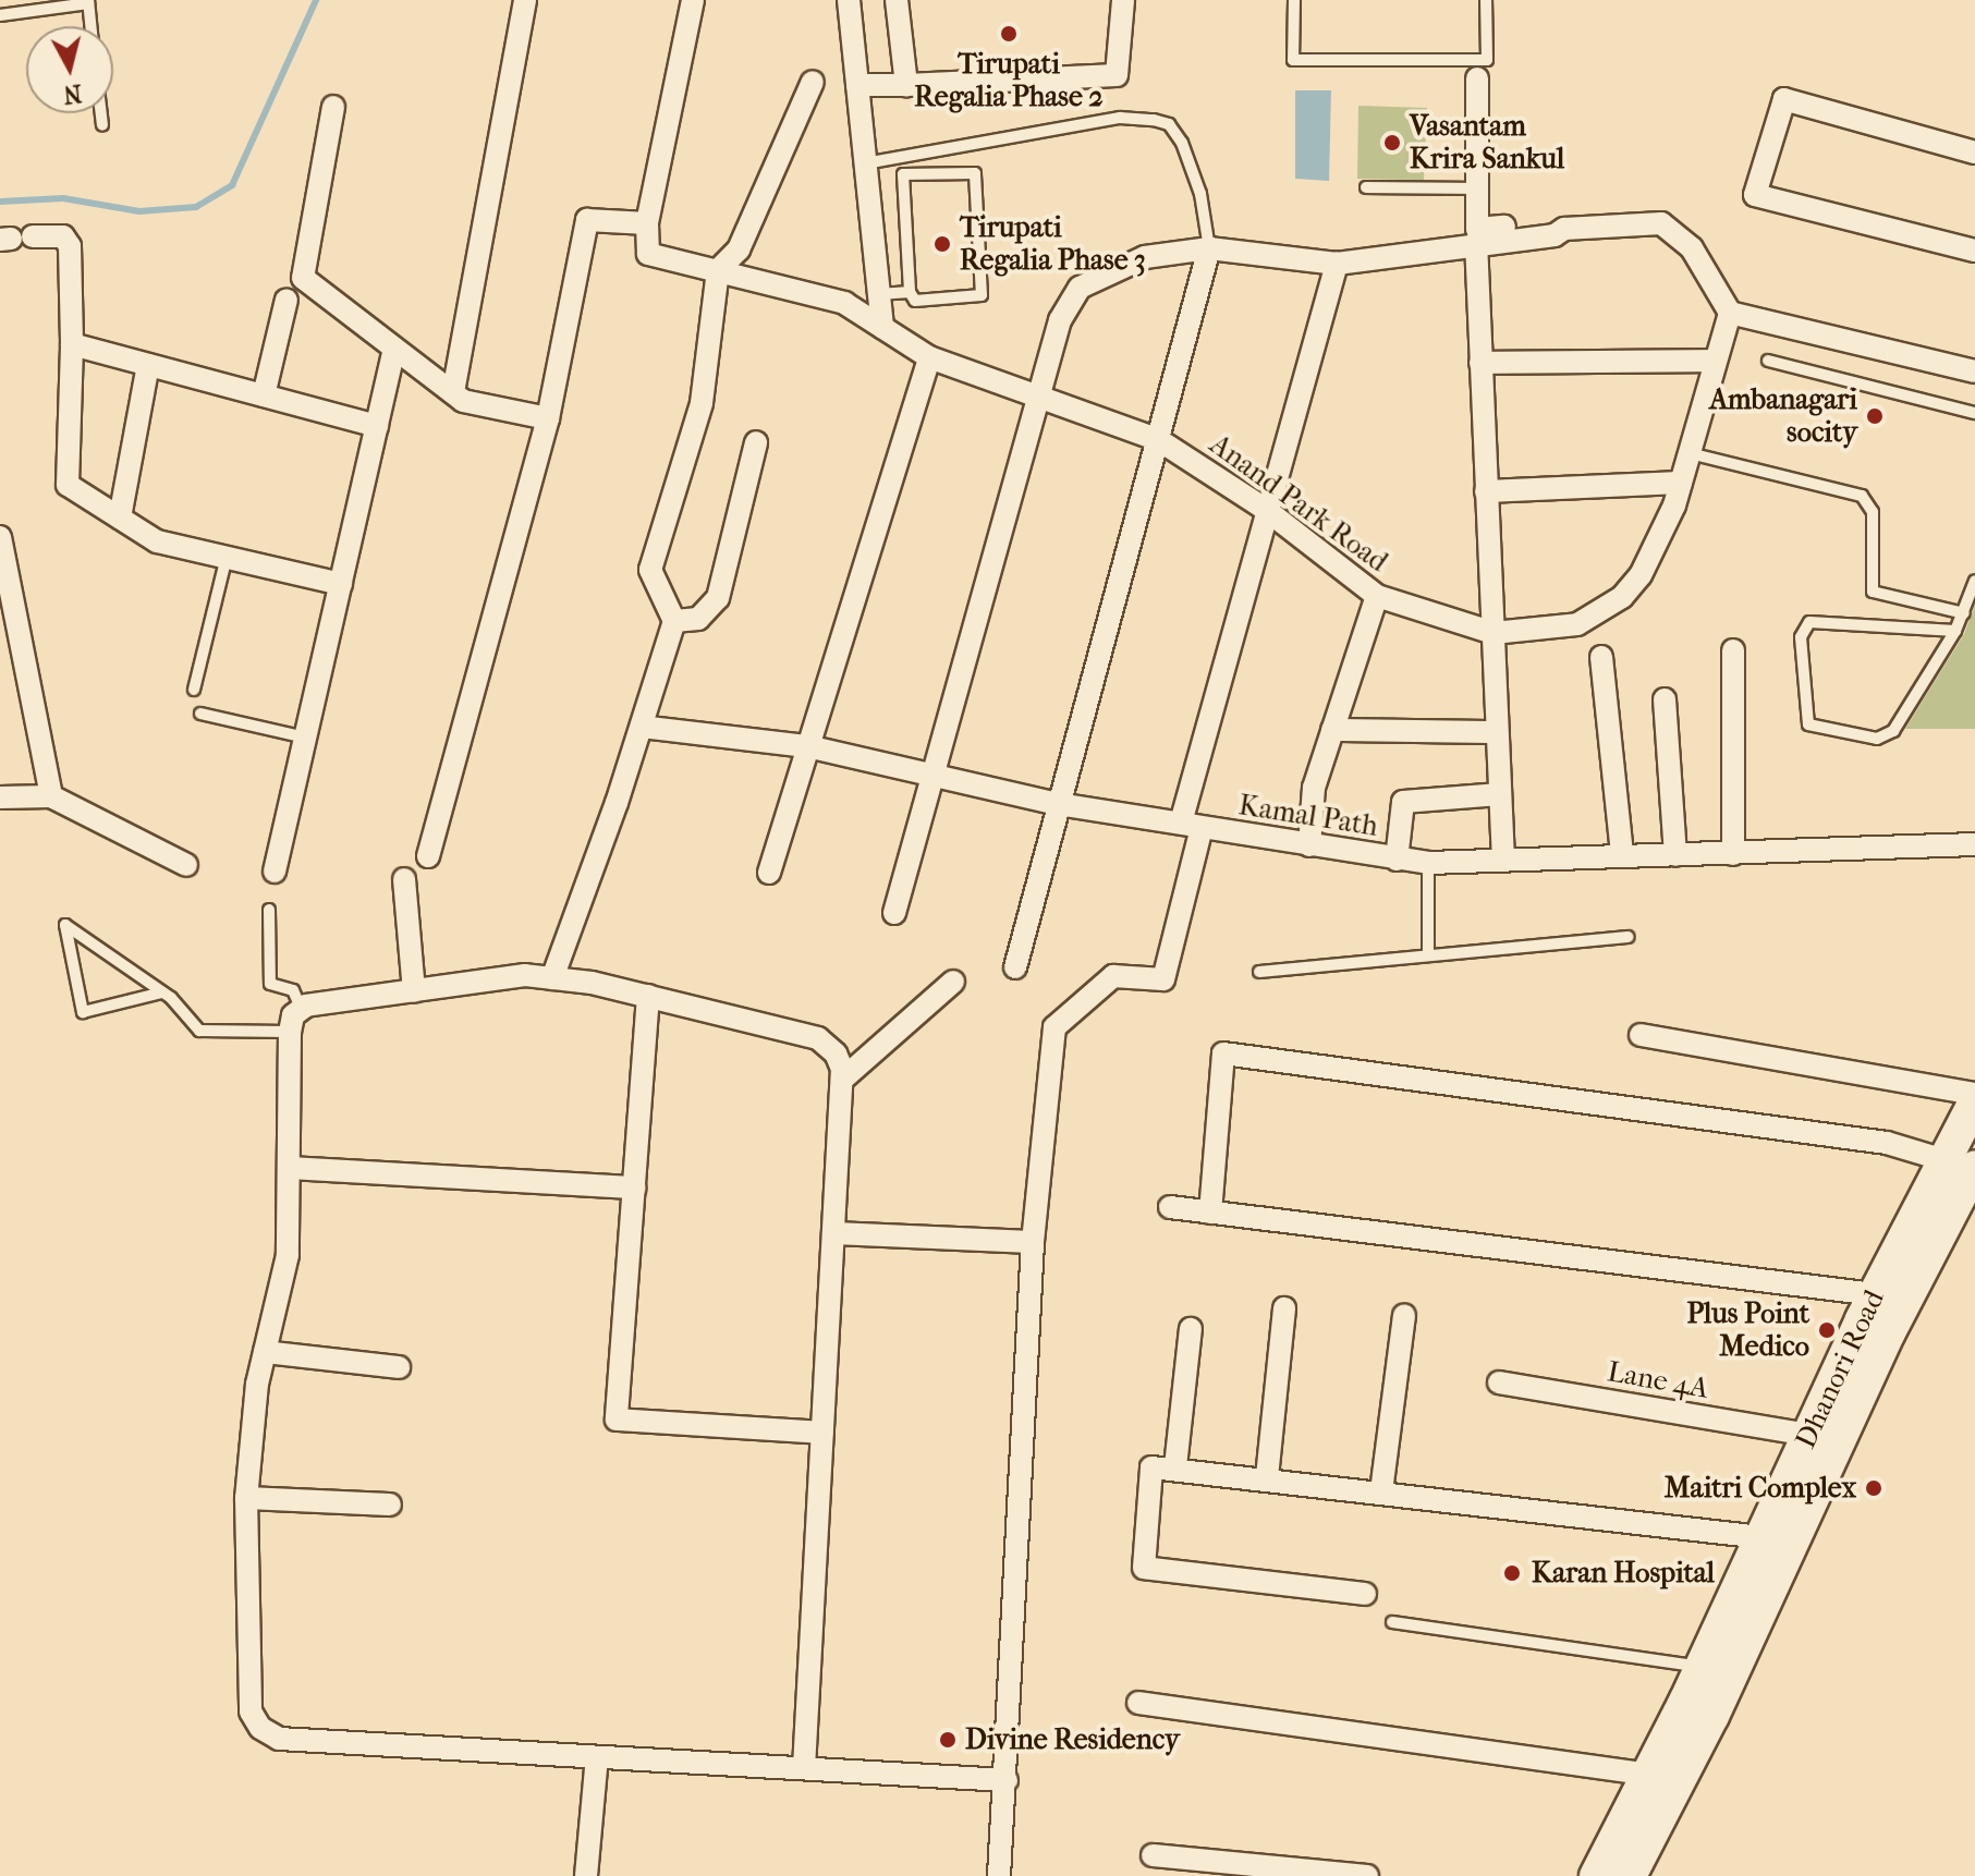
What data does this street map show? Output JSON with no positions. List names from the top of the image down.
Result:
{
  "streets": {
    "main road": ["Dhanori Road"],
    "street": ["Anand Park Road", "Kamal Path", "Lane 4A"]
  },
  "crossings": [
    ["Dhanori Road", "Lane 4A"]
  ],
  "places": [
    "Tirupati Regalia Phase 2",
    "Vasantam Krira Sankul",
    "Tirupati Regalia Phase 3",
    "Ambanagari socity",
    "Plus Point Medico",
    "Maitri Complex",
    "Karan Hospital",
    "Divine Residency"
  ],
  "north": "bottom"
}
